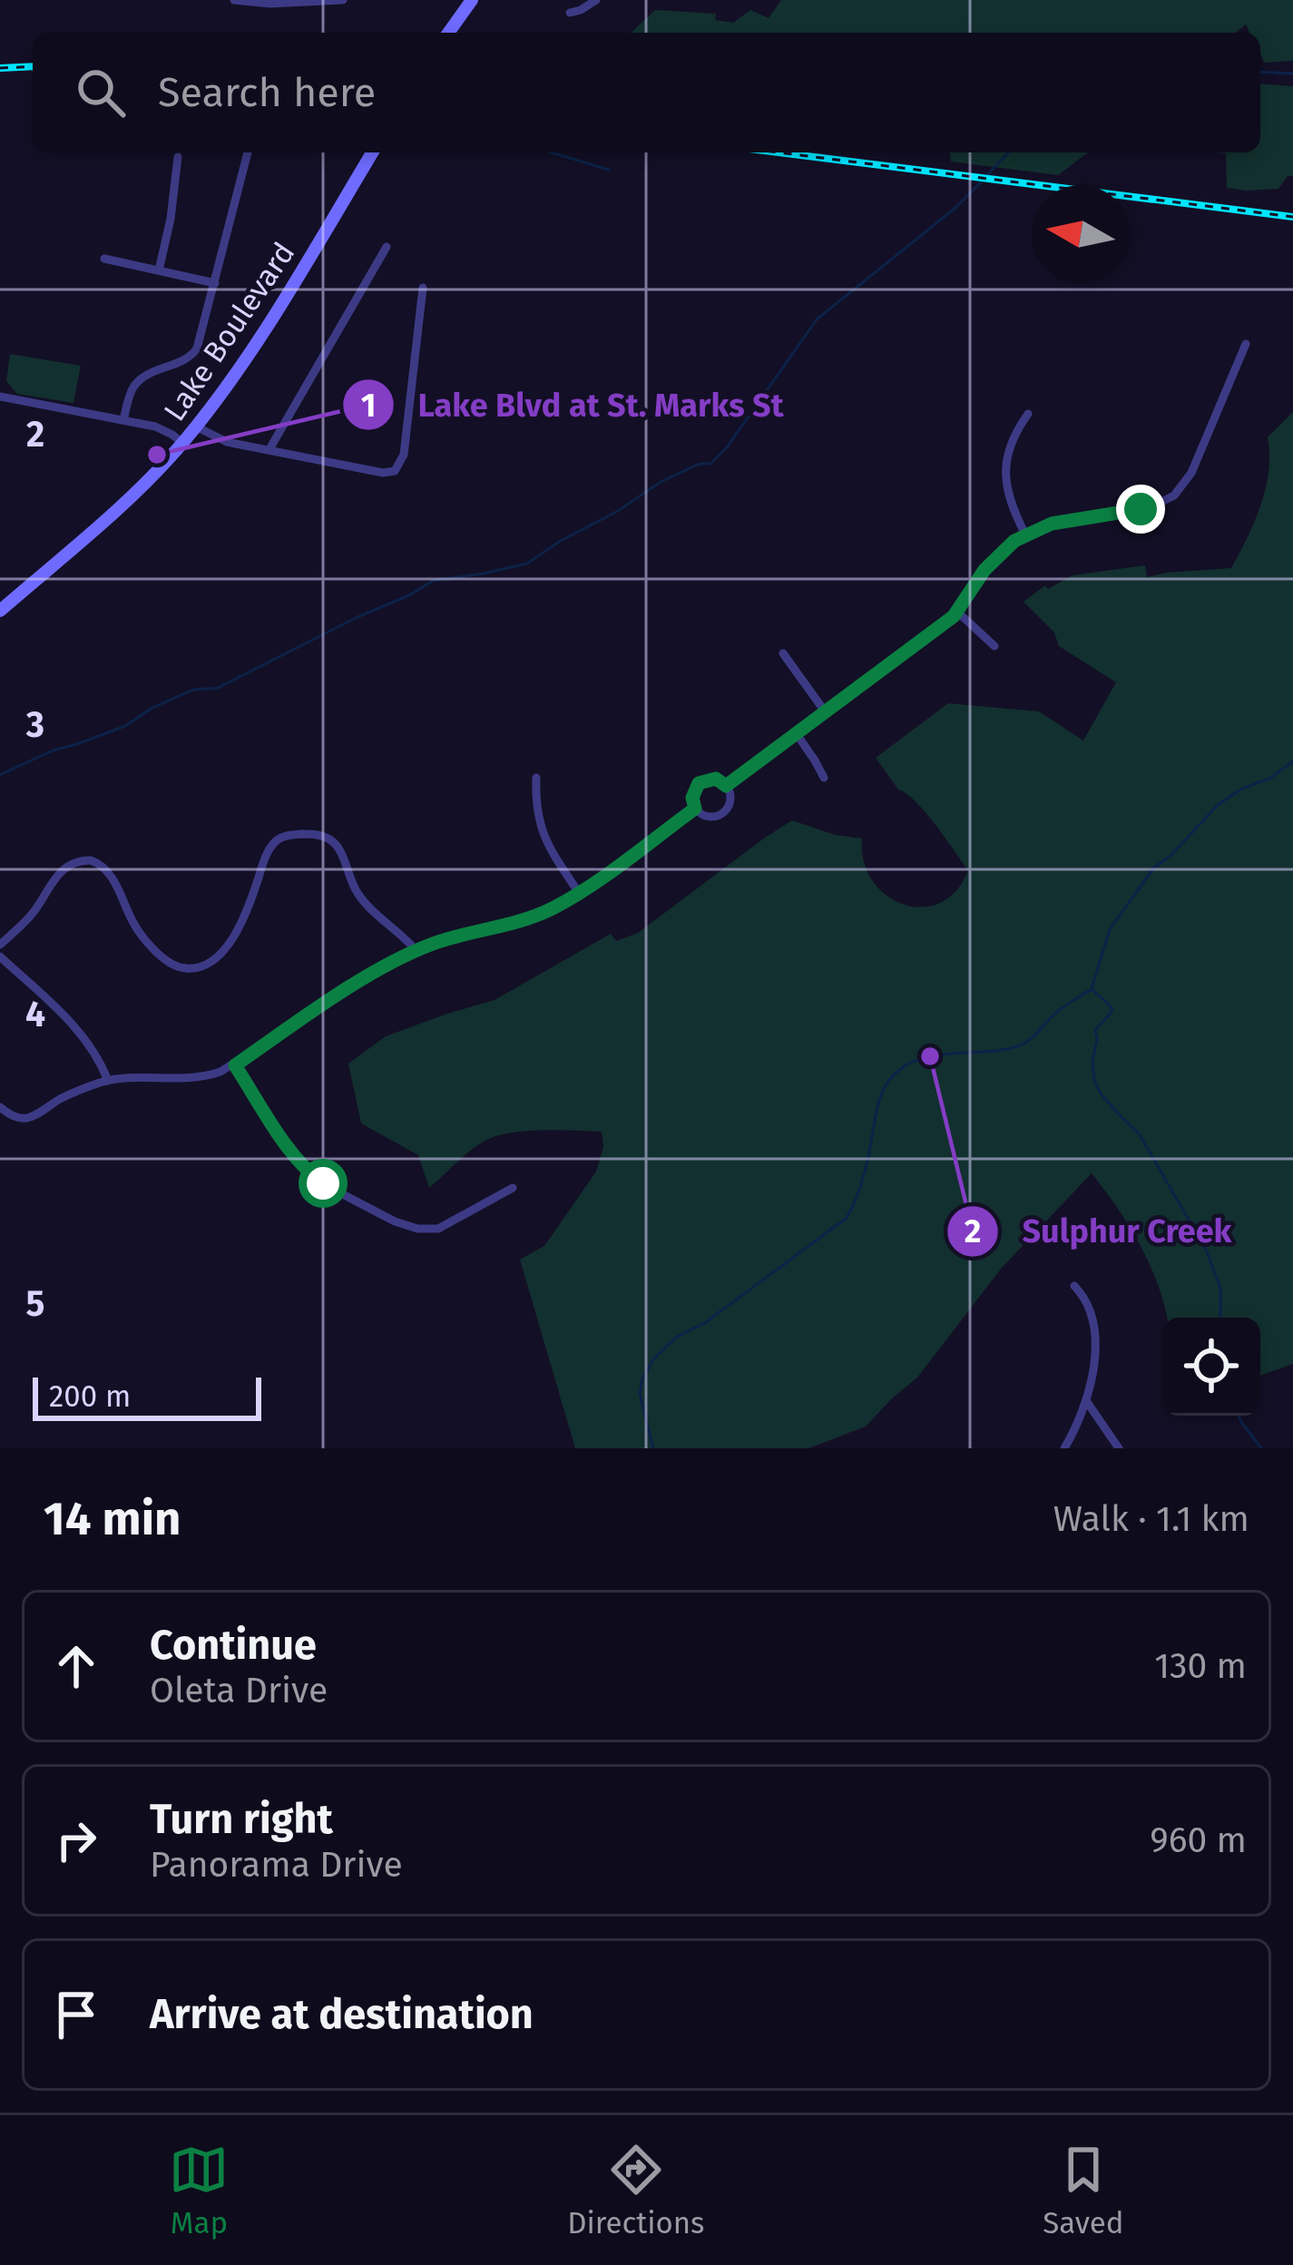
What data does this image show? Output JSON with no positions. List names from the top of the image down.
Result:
{
  "streets": {
    "main road": ["Lake Boulevard"]
  },
  "places": ["Lake Blvd at St. Marks St", "Sulphur Creek"],
  "scale_bar": "200 m",
  "north": "left",
  "page": {
    "search": "Search here",
    "scale": "200 m",
    "heading": ["14 min", "Walk · 1.1 km"],
    "list": [
      ["Continue", "Oleta Drive", "130 m"],
      ["Turn right", "Panorama Drive", "960 m"],
      "Arrive at destination"
    ],
    "nav": ["Map", "Directions", "Saved"]
  },
  "grid": {
    "rows": [
      "2",
      "3",
      "4",
      "5"
    ]
  }
}
